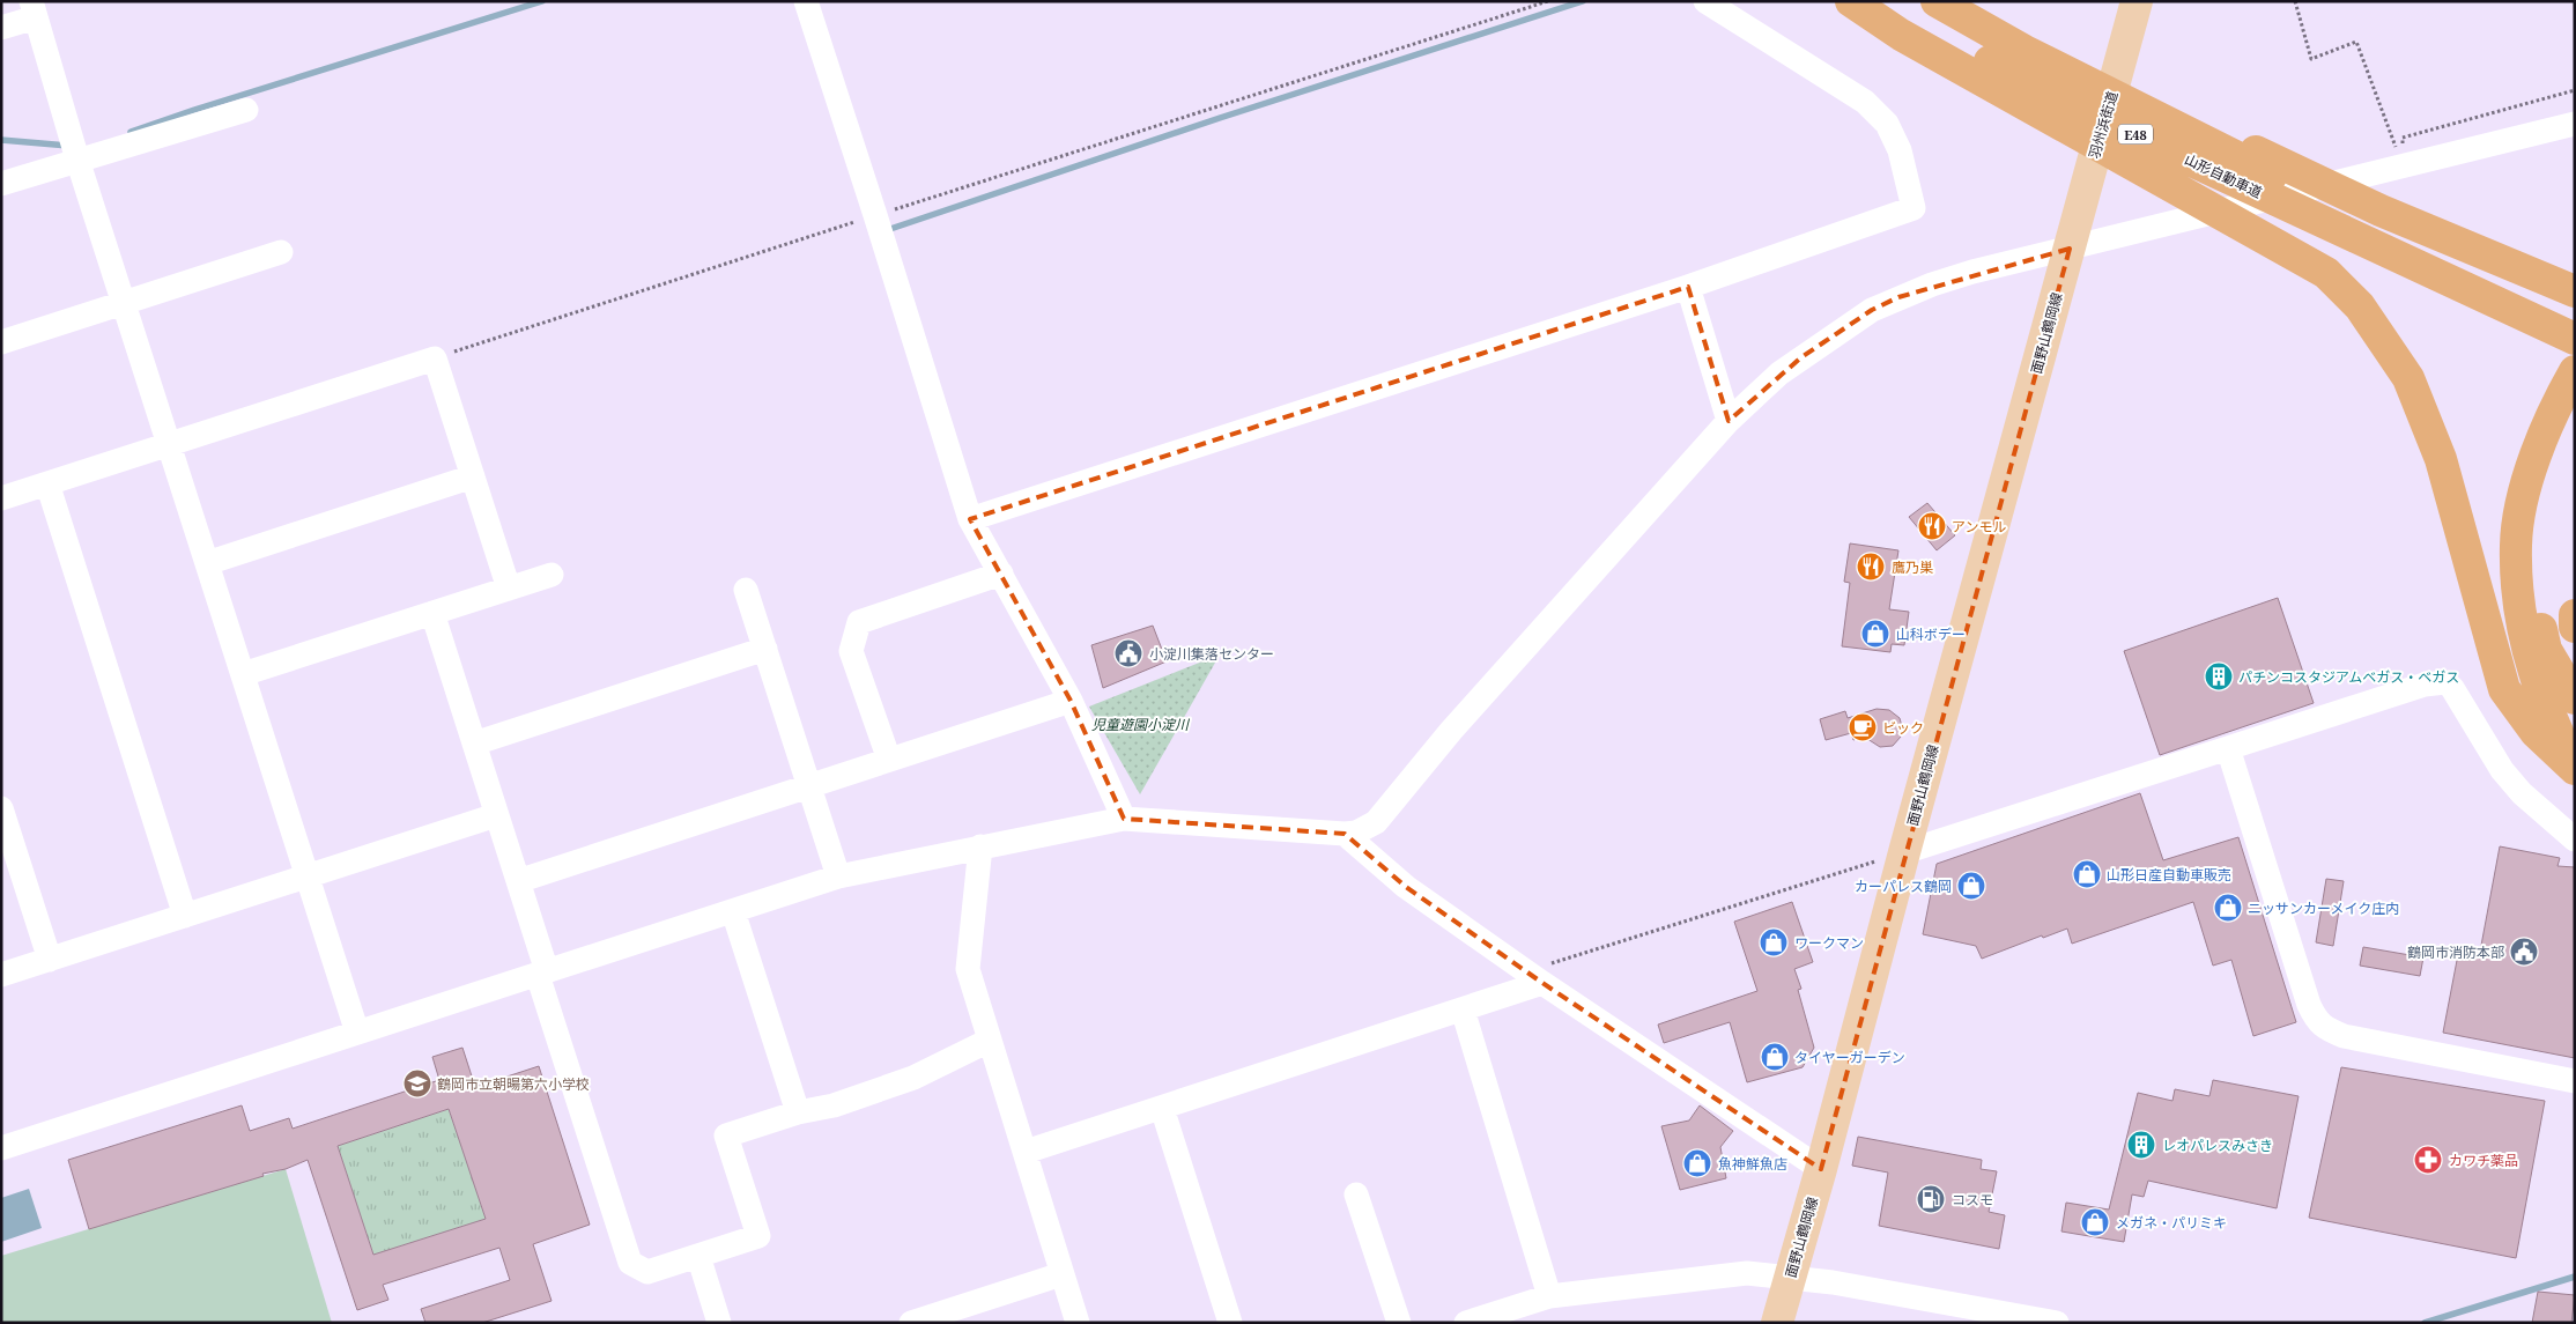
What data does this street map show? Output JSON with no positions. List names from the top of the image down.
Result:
{
  "streets": {
    "highway": ["E48", "山形自動車道"],
    "main road": ["羽州浜街道", "面野山鶴岡線"]
  },
  "crossings": [
    ["羽州浜街道", "面野山鶴岡線"]
  ],
  "parks": ["児童遊園小淀川"],
  "places": {
    "restaurant": ["アンモル", "鷹乃巣"],
    "shop": [
      "山科ボデー",
      "山形日産自動車販売",
      "カーパレス鶴岡",
      "ニッサンカーメイク庄内",
      "ワークマン",
      "タイヤーガーデン",
      "魚神鮮魚店",
      "メガネ・パリミキ"
    ],
    "public building": ["小淀川集落センター", "鶴岡市消防本部"],
    "building": ["パチンコスタジアムベガス・ベガス", "レオパレスみさき"],
    "cafe": ["ビック"],
    "school or university": ["鶴岡市立朝暘第六小学校"],
    "pharmacy": ["カワチ薬品"],
    "fuel station": ["コスモ"]
  }
}
